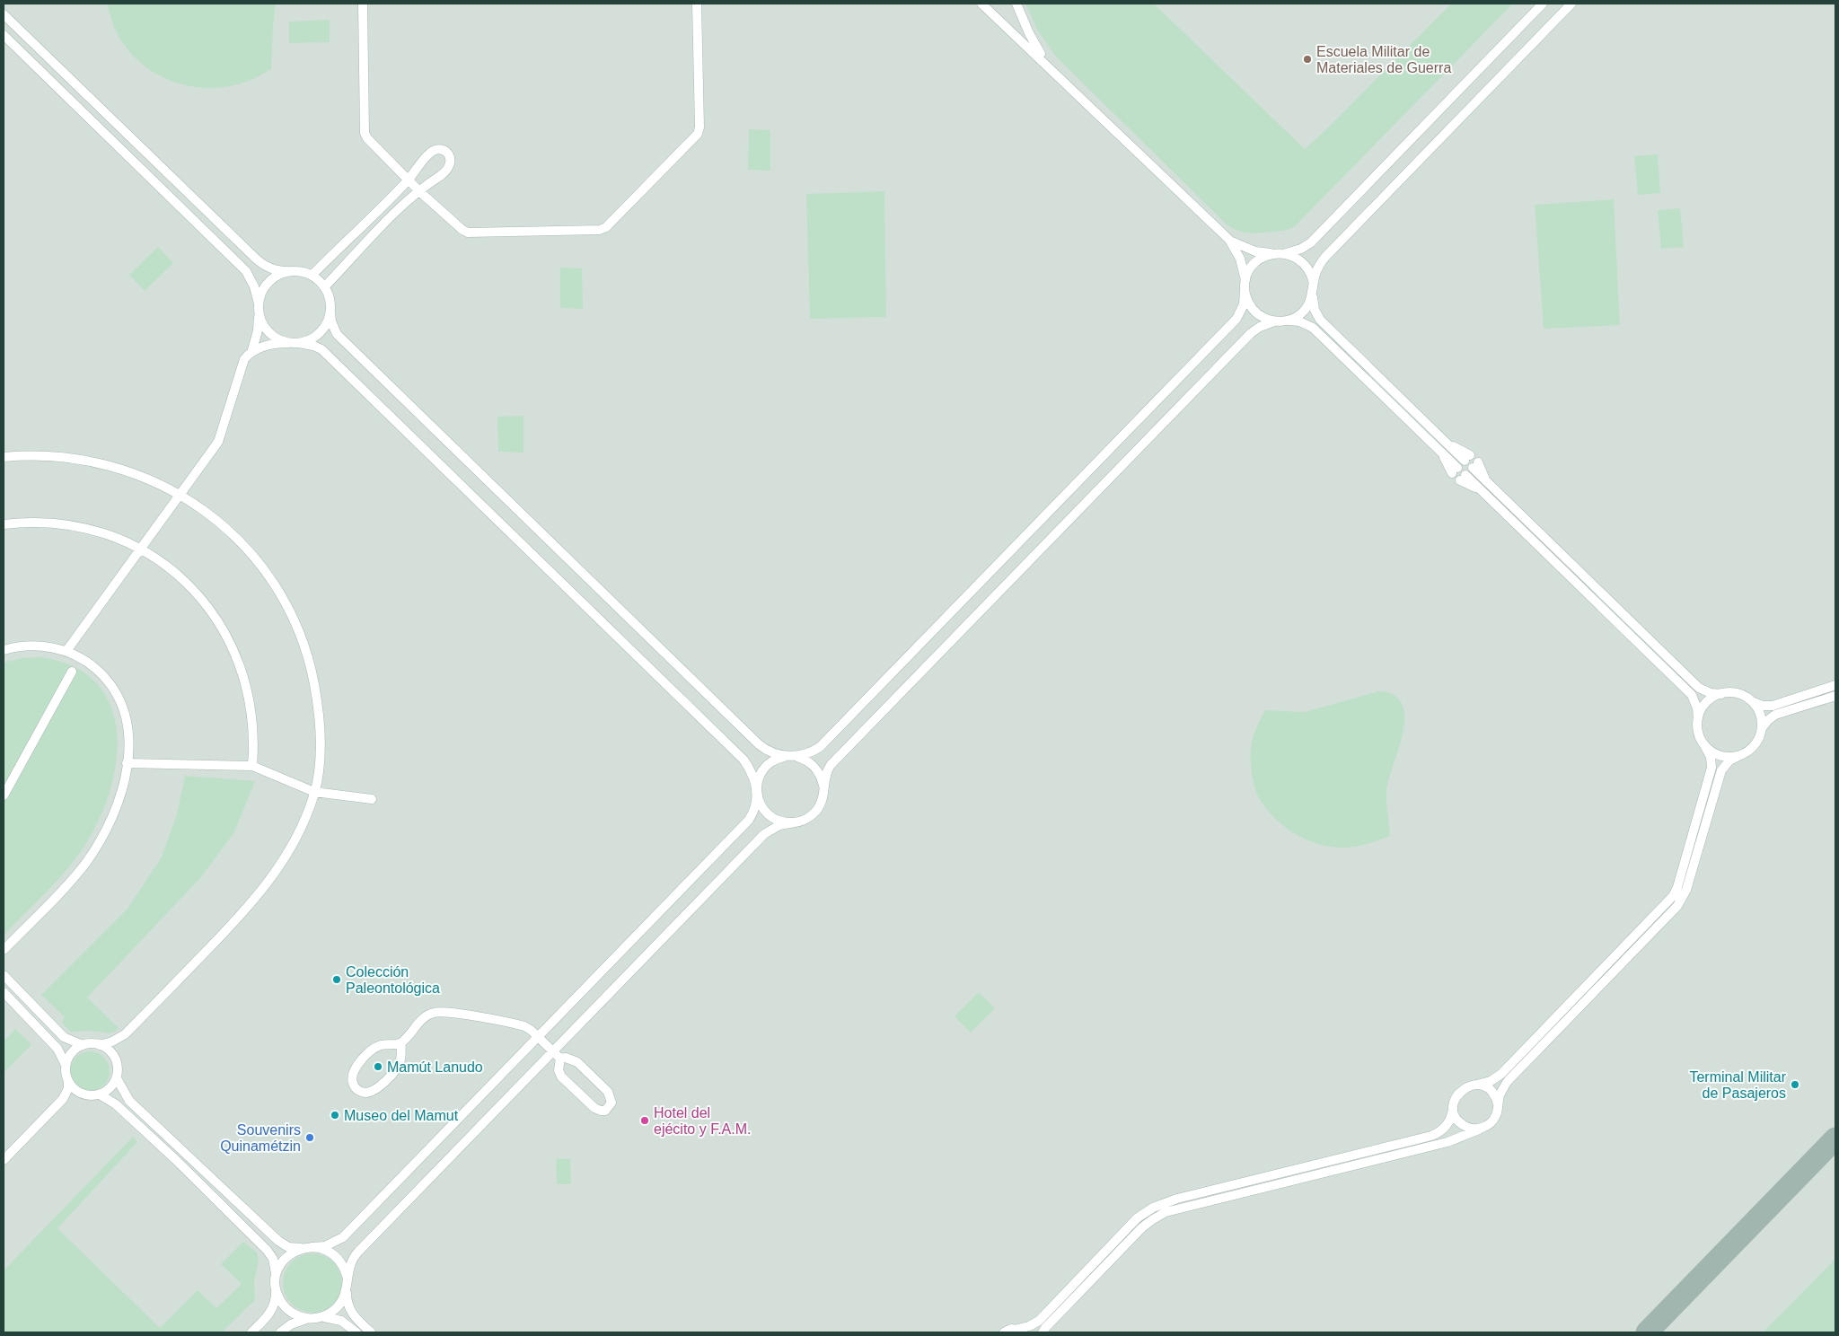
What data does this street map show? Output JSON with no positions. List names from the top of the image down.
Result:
{
  "places": [
    "Escuela Militar de Materiales de Guerra",
    "Colección Paleontológica",
    "Mamút Lanudo",
    "Terminal Militar de Pasajeros",
    "Museo del Mamut",
    "Hotel del ejécito y F.A.M.",
    "Souvenirs Quinamétzin"
  ]
}
